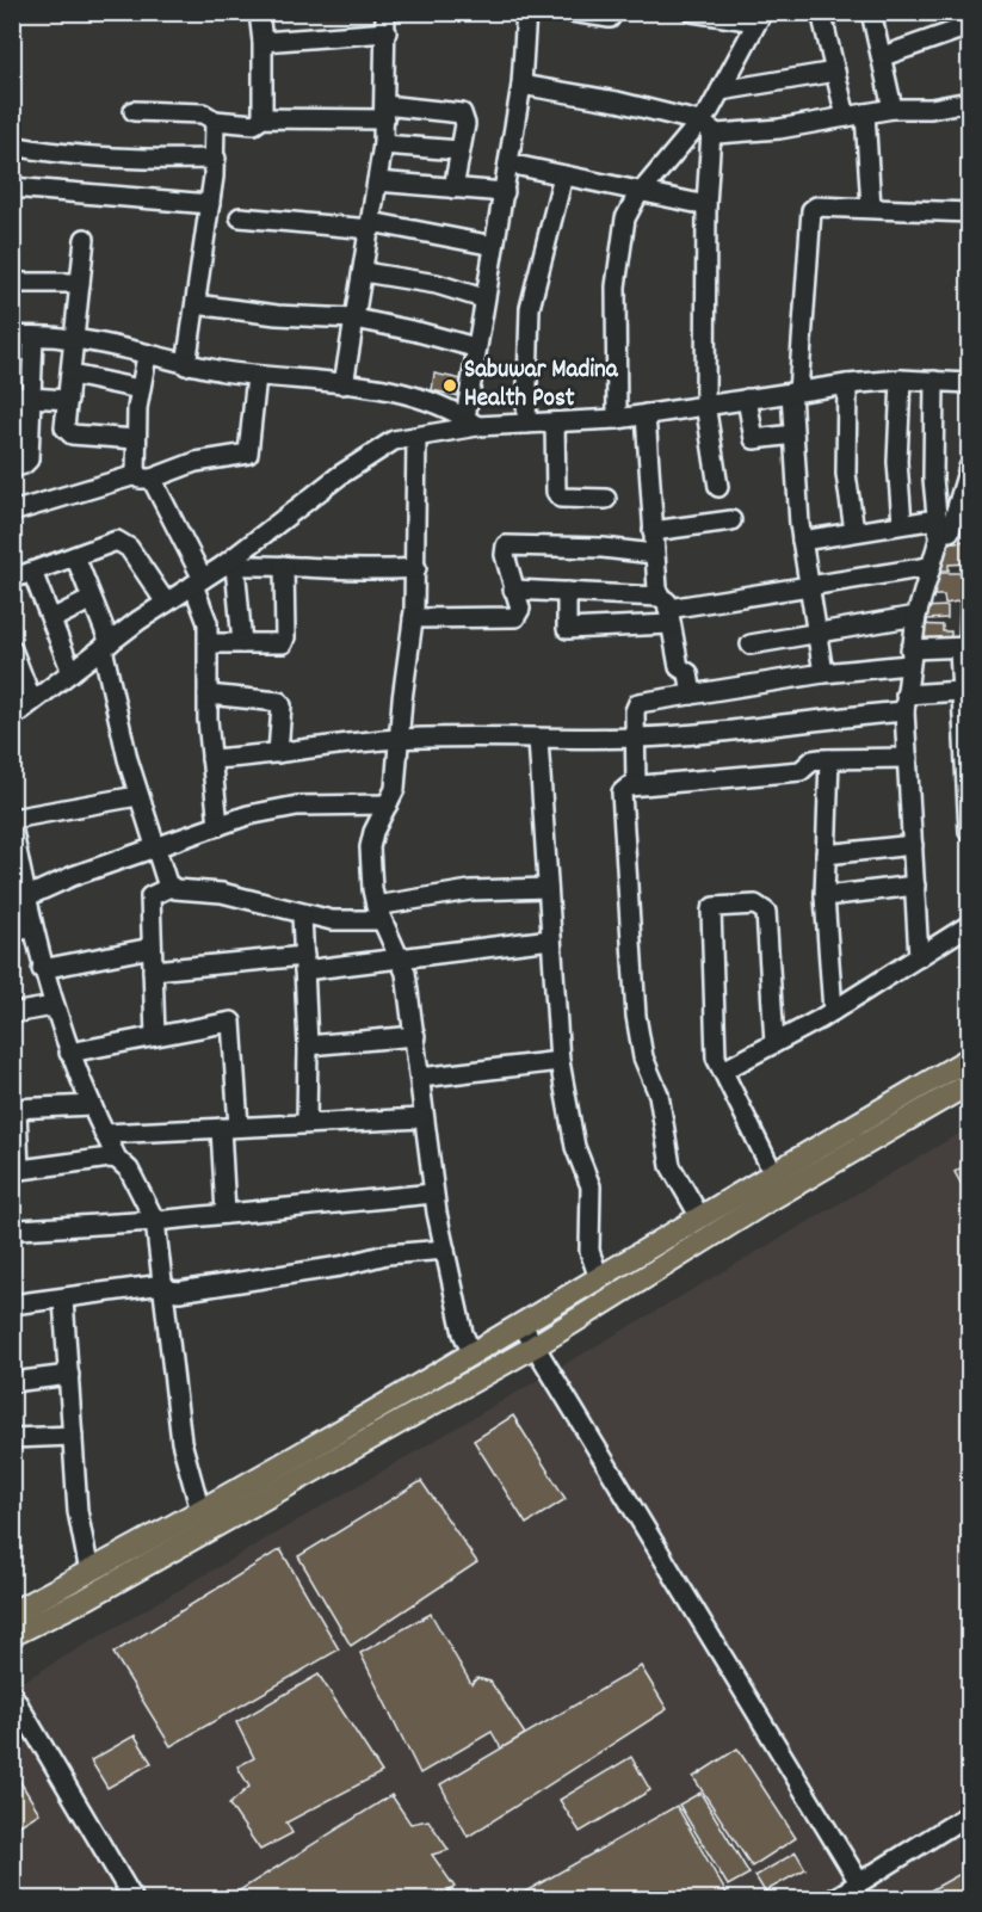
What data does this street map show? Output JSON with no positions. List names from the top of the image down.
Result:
{
  "places": ["Sabuwar Madina Health Post"]
}
